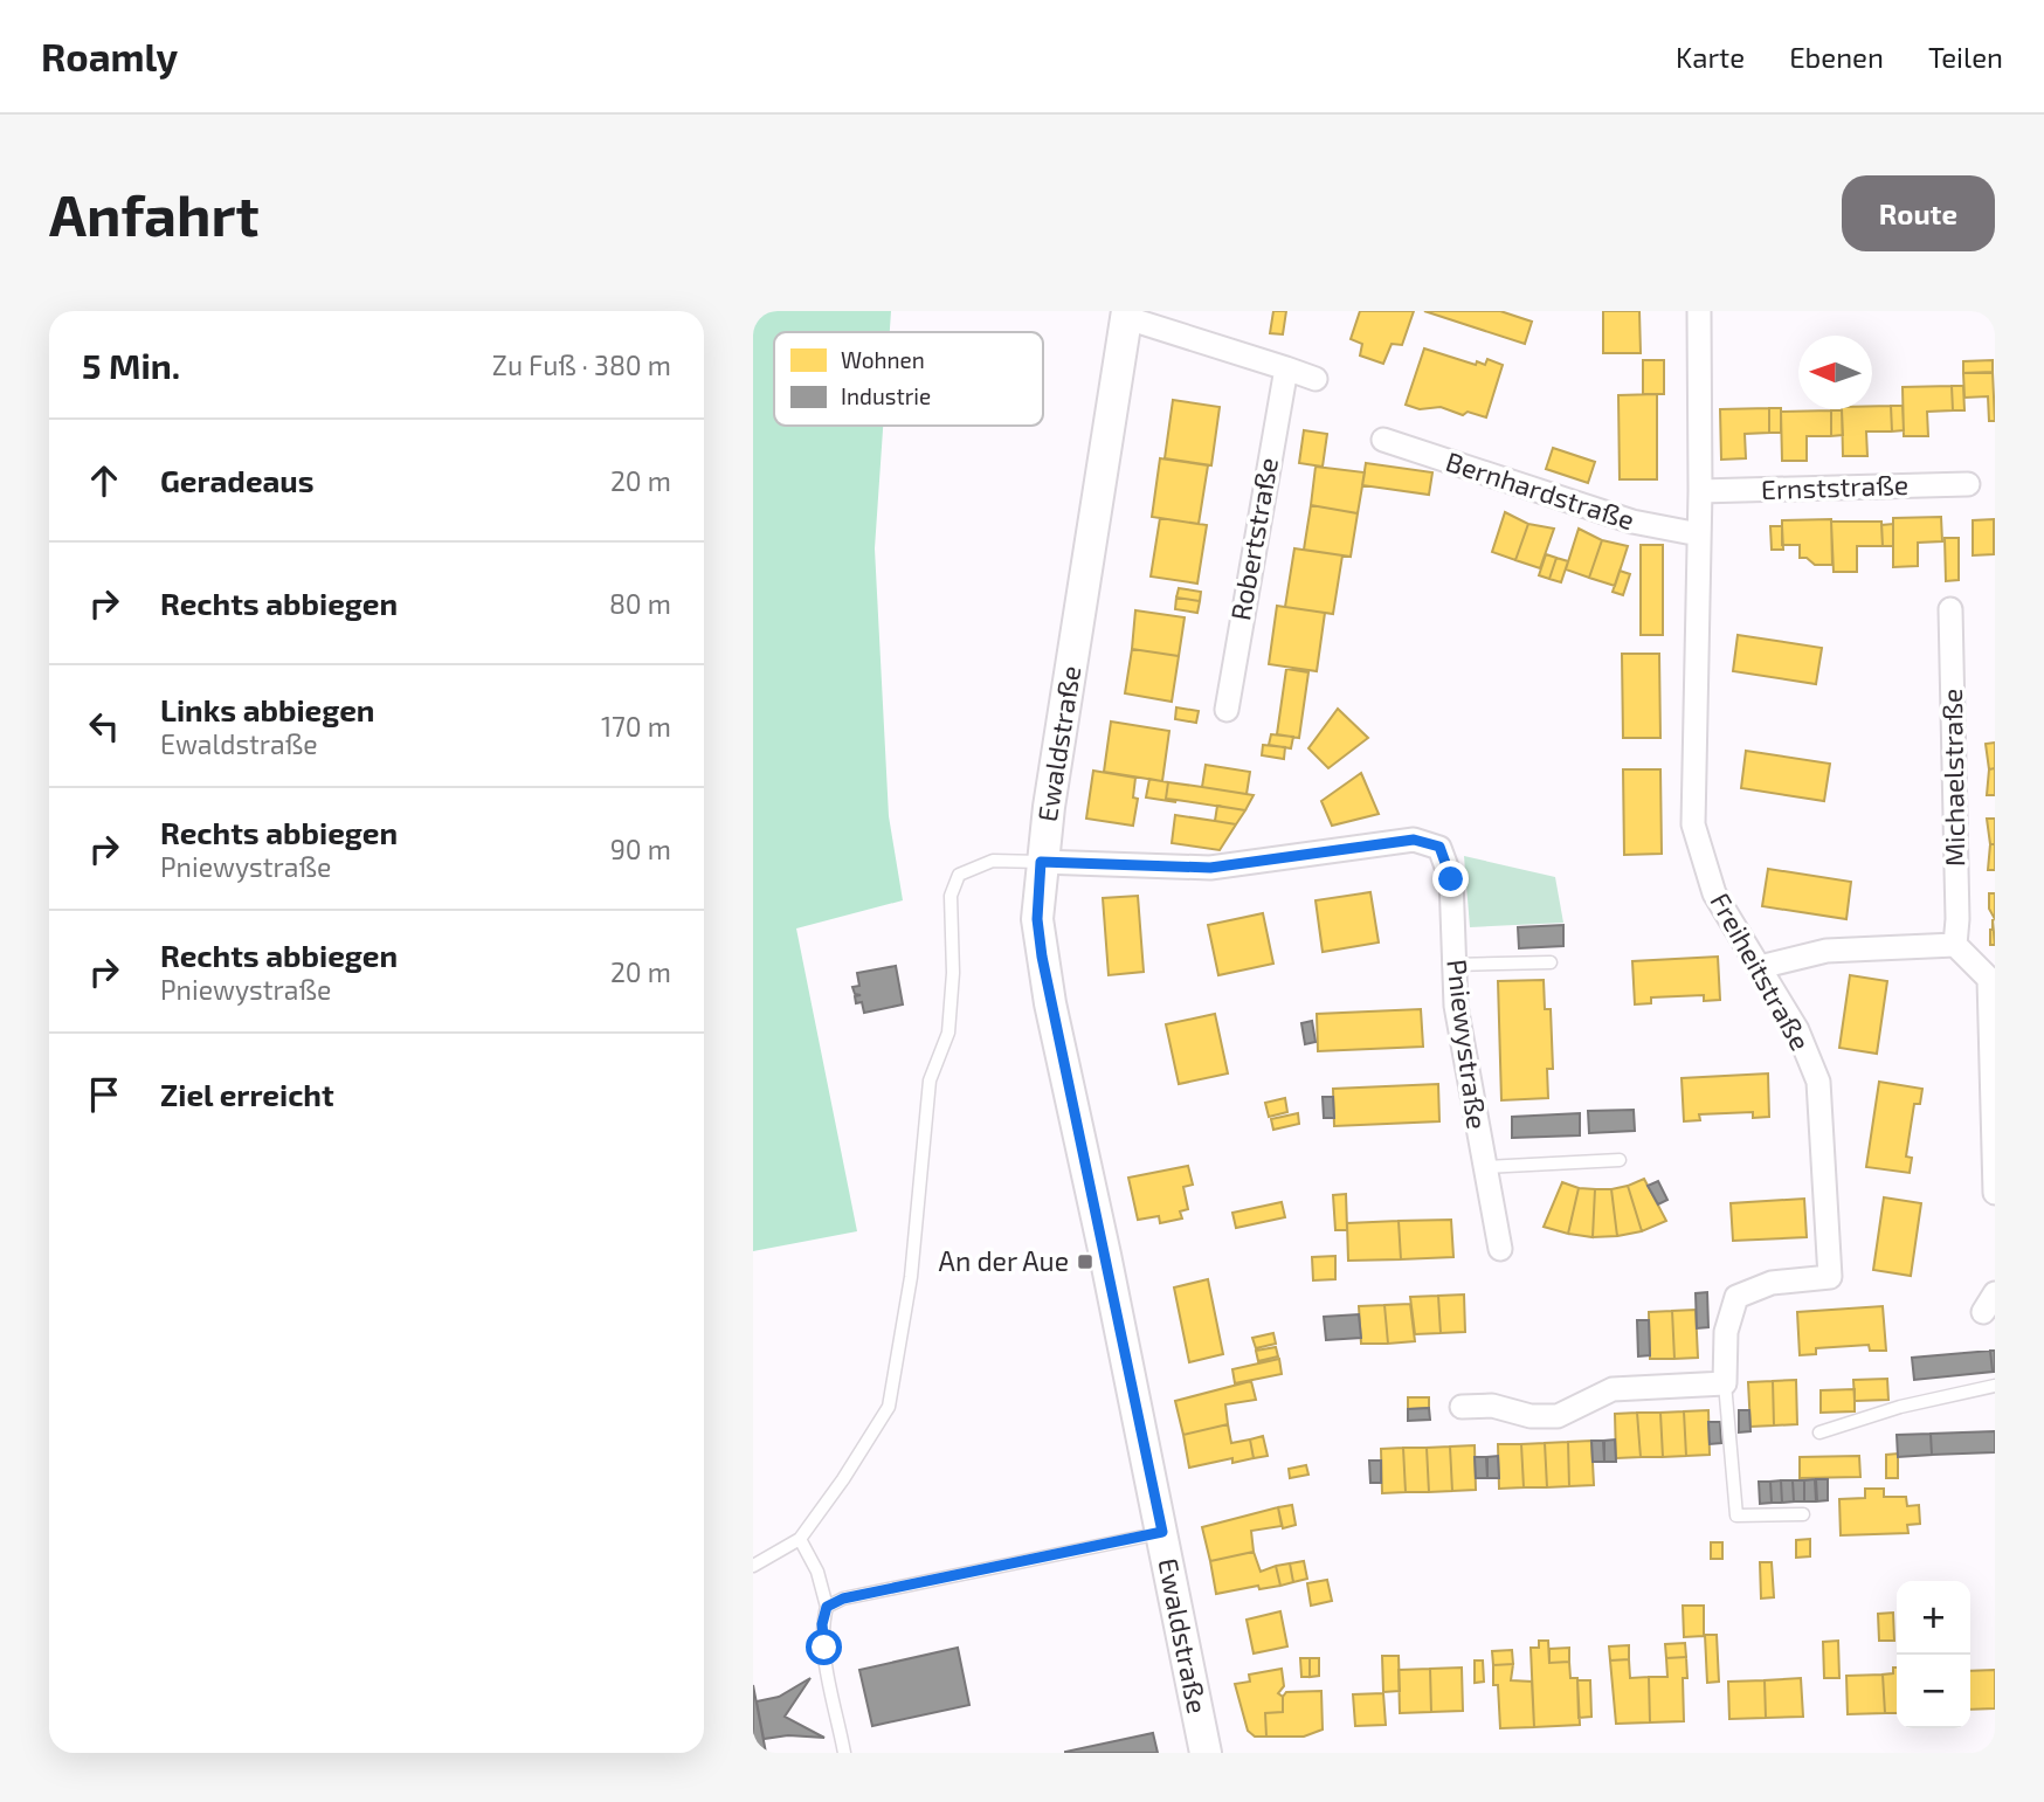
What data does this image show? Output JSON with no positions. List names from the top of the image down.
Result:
{
  "streets": {
    "street": [
      "Ernststraße",
      "Bernhardstraße",
      "Robertstraße",
      "Ewaldstraße",
      "Michaelstraße",
      "Freiheitstraße",
      "Pniewystraße"
    ]
  },
  "crossings": [
    ["Ernststraße", "Freiheitstraße"],
    ["Bernhardstraße", "Freiheitstraße"],
    ["Ewaldstraße", "Pniewystraße"]
  ],
  "places": {
    "transit": ["An der Aue"]
  },
  "legend": ["Wohnen", "Industrie"],
  "north": "left",
  "page": {
    "header": "Roamly",
    "nav": ["Karte", "Ebenen", "Teilen"],
    "buttons": "Route",
    "title": "Anfahrt",
    "heading": ["5 Min.", "Zu Fuß · 380 m"],
    "list": [
      ["Geradeaus", "20 m"],
      ["Rechts abbiegen", "80 m"],
      ["Links abbiegen", "Ewaldstraße", "170 m"],
      ["Rechts abbiegen", "Pniewystraße", "90 m"],
      ["Rechts abbiegen", "Pniewystraße", "20 m"],
      "Ziel erreicht"
    ],
    "map_buttons": ["+", "−"]
  }
}
